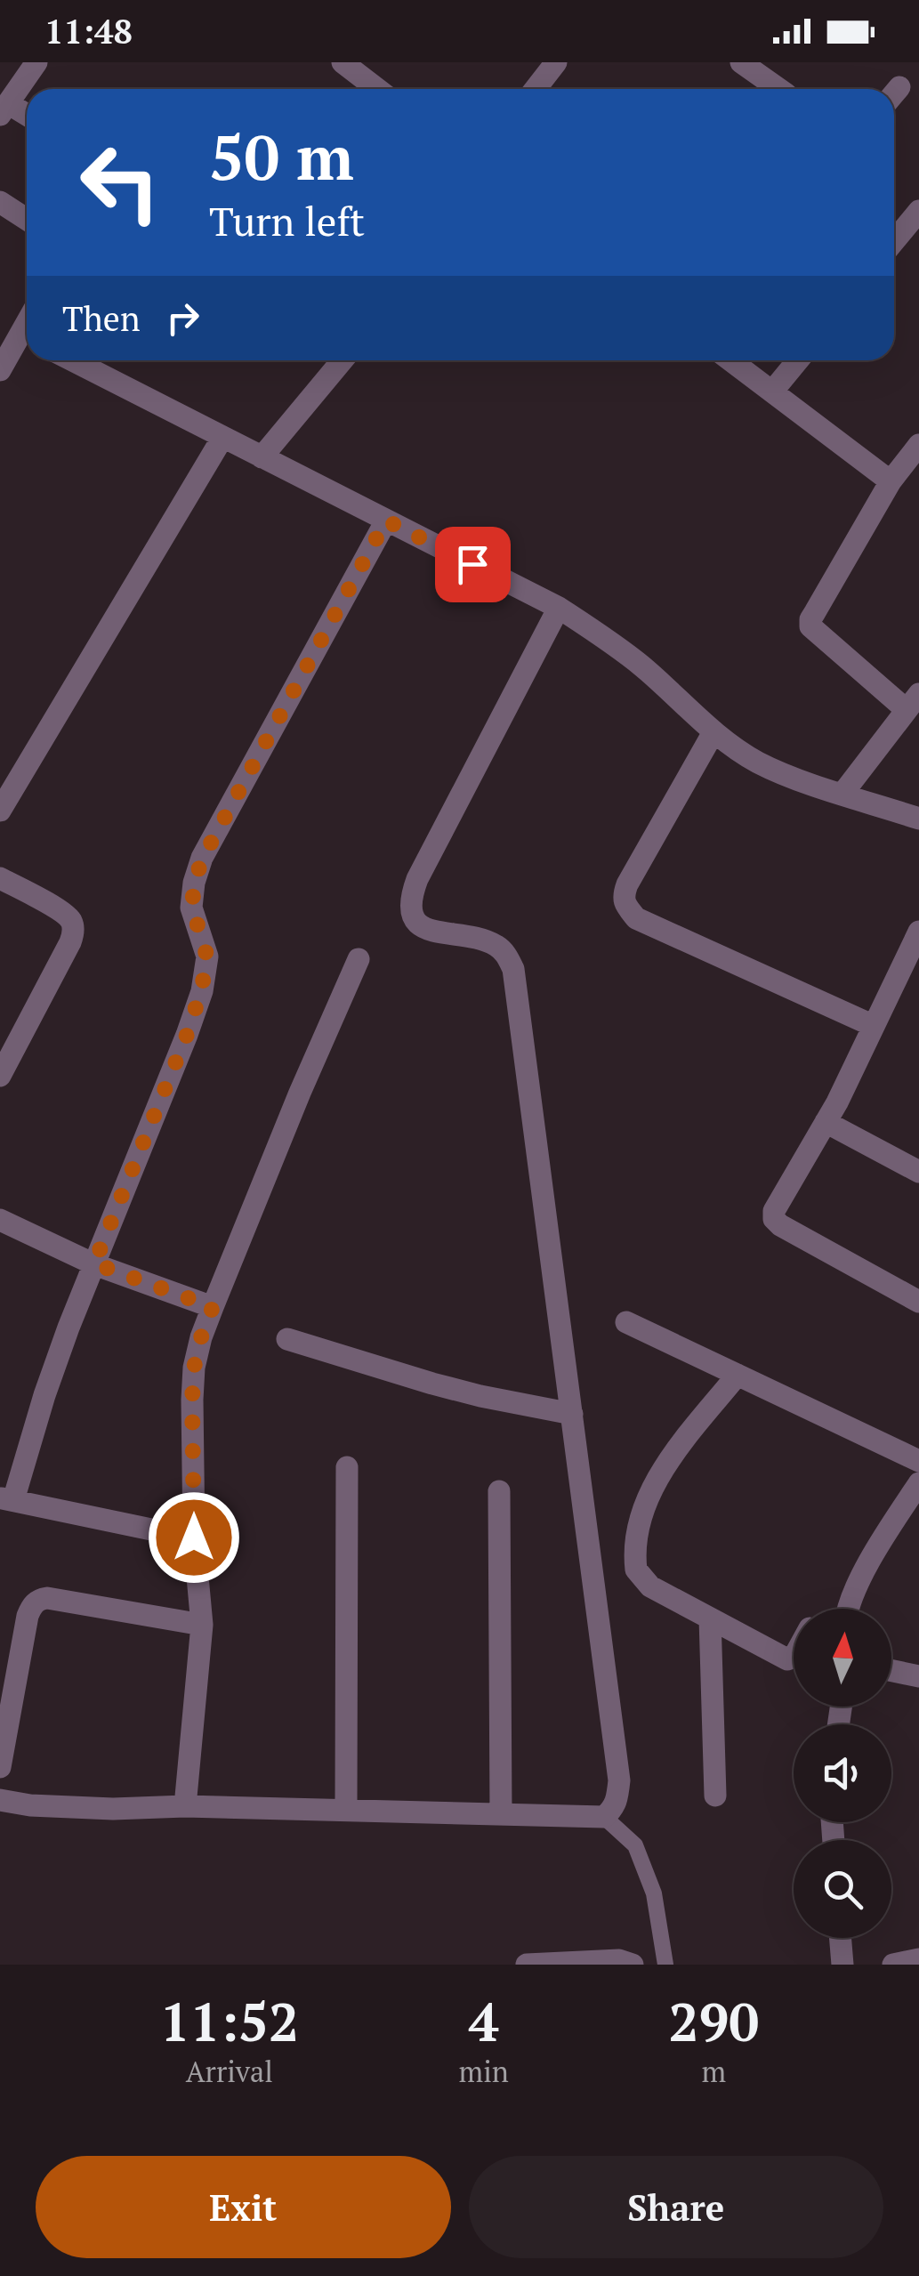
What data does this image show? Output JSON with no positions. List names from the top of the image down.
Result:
{
  "north": "top",
  "page": {
    "status": "11:48",
    "turn": ["50 m", "Turn left"],
    "then": "Then",
    "eta": [
      "11:52",
      "Arrival",
      "4",
      "min",
      "290",
      "m"
    ],
    "buttons": ["Exit", "Share"]
  }
}
